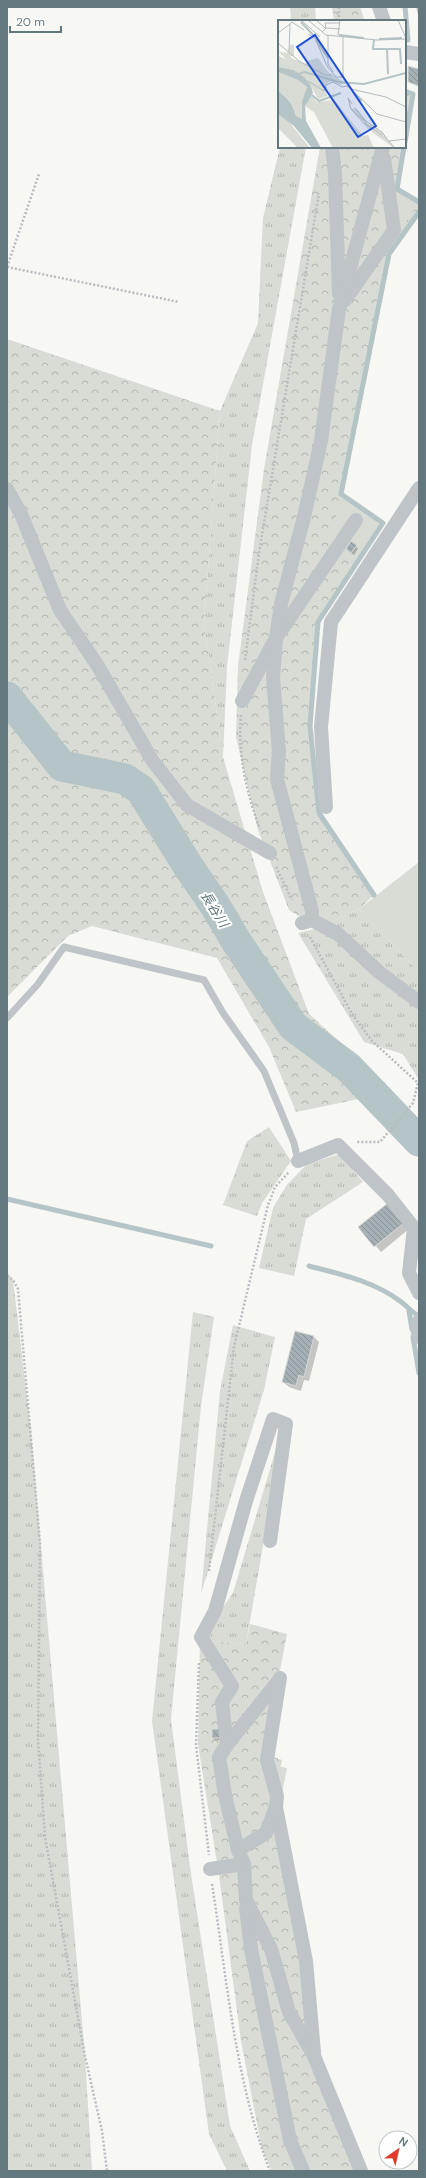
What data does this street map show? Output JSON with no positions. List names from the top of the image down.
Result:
{
  "water": ["長谷川"],
  "scale_bar": "20 m",
  "north": "top right"
}
